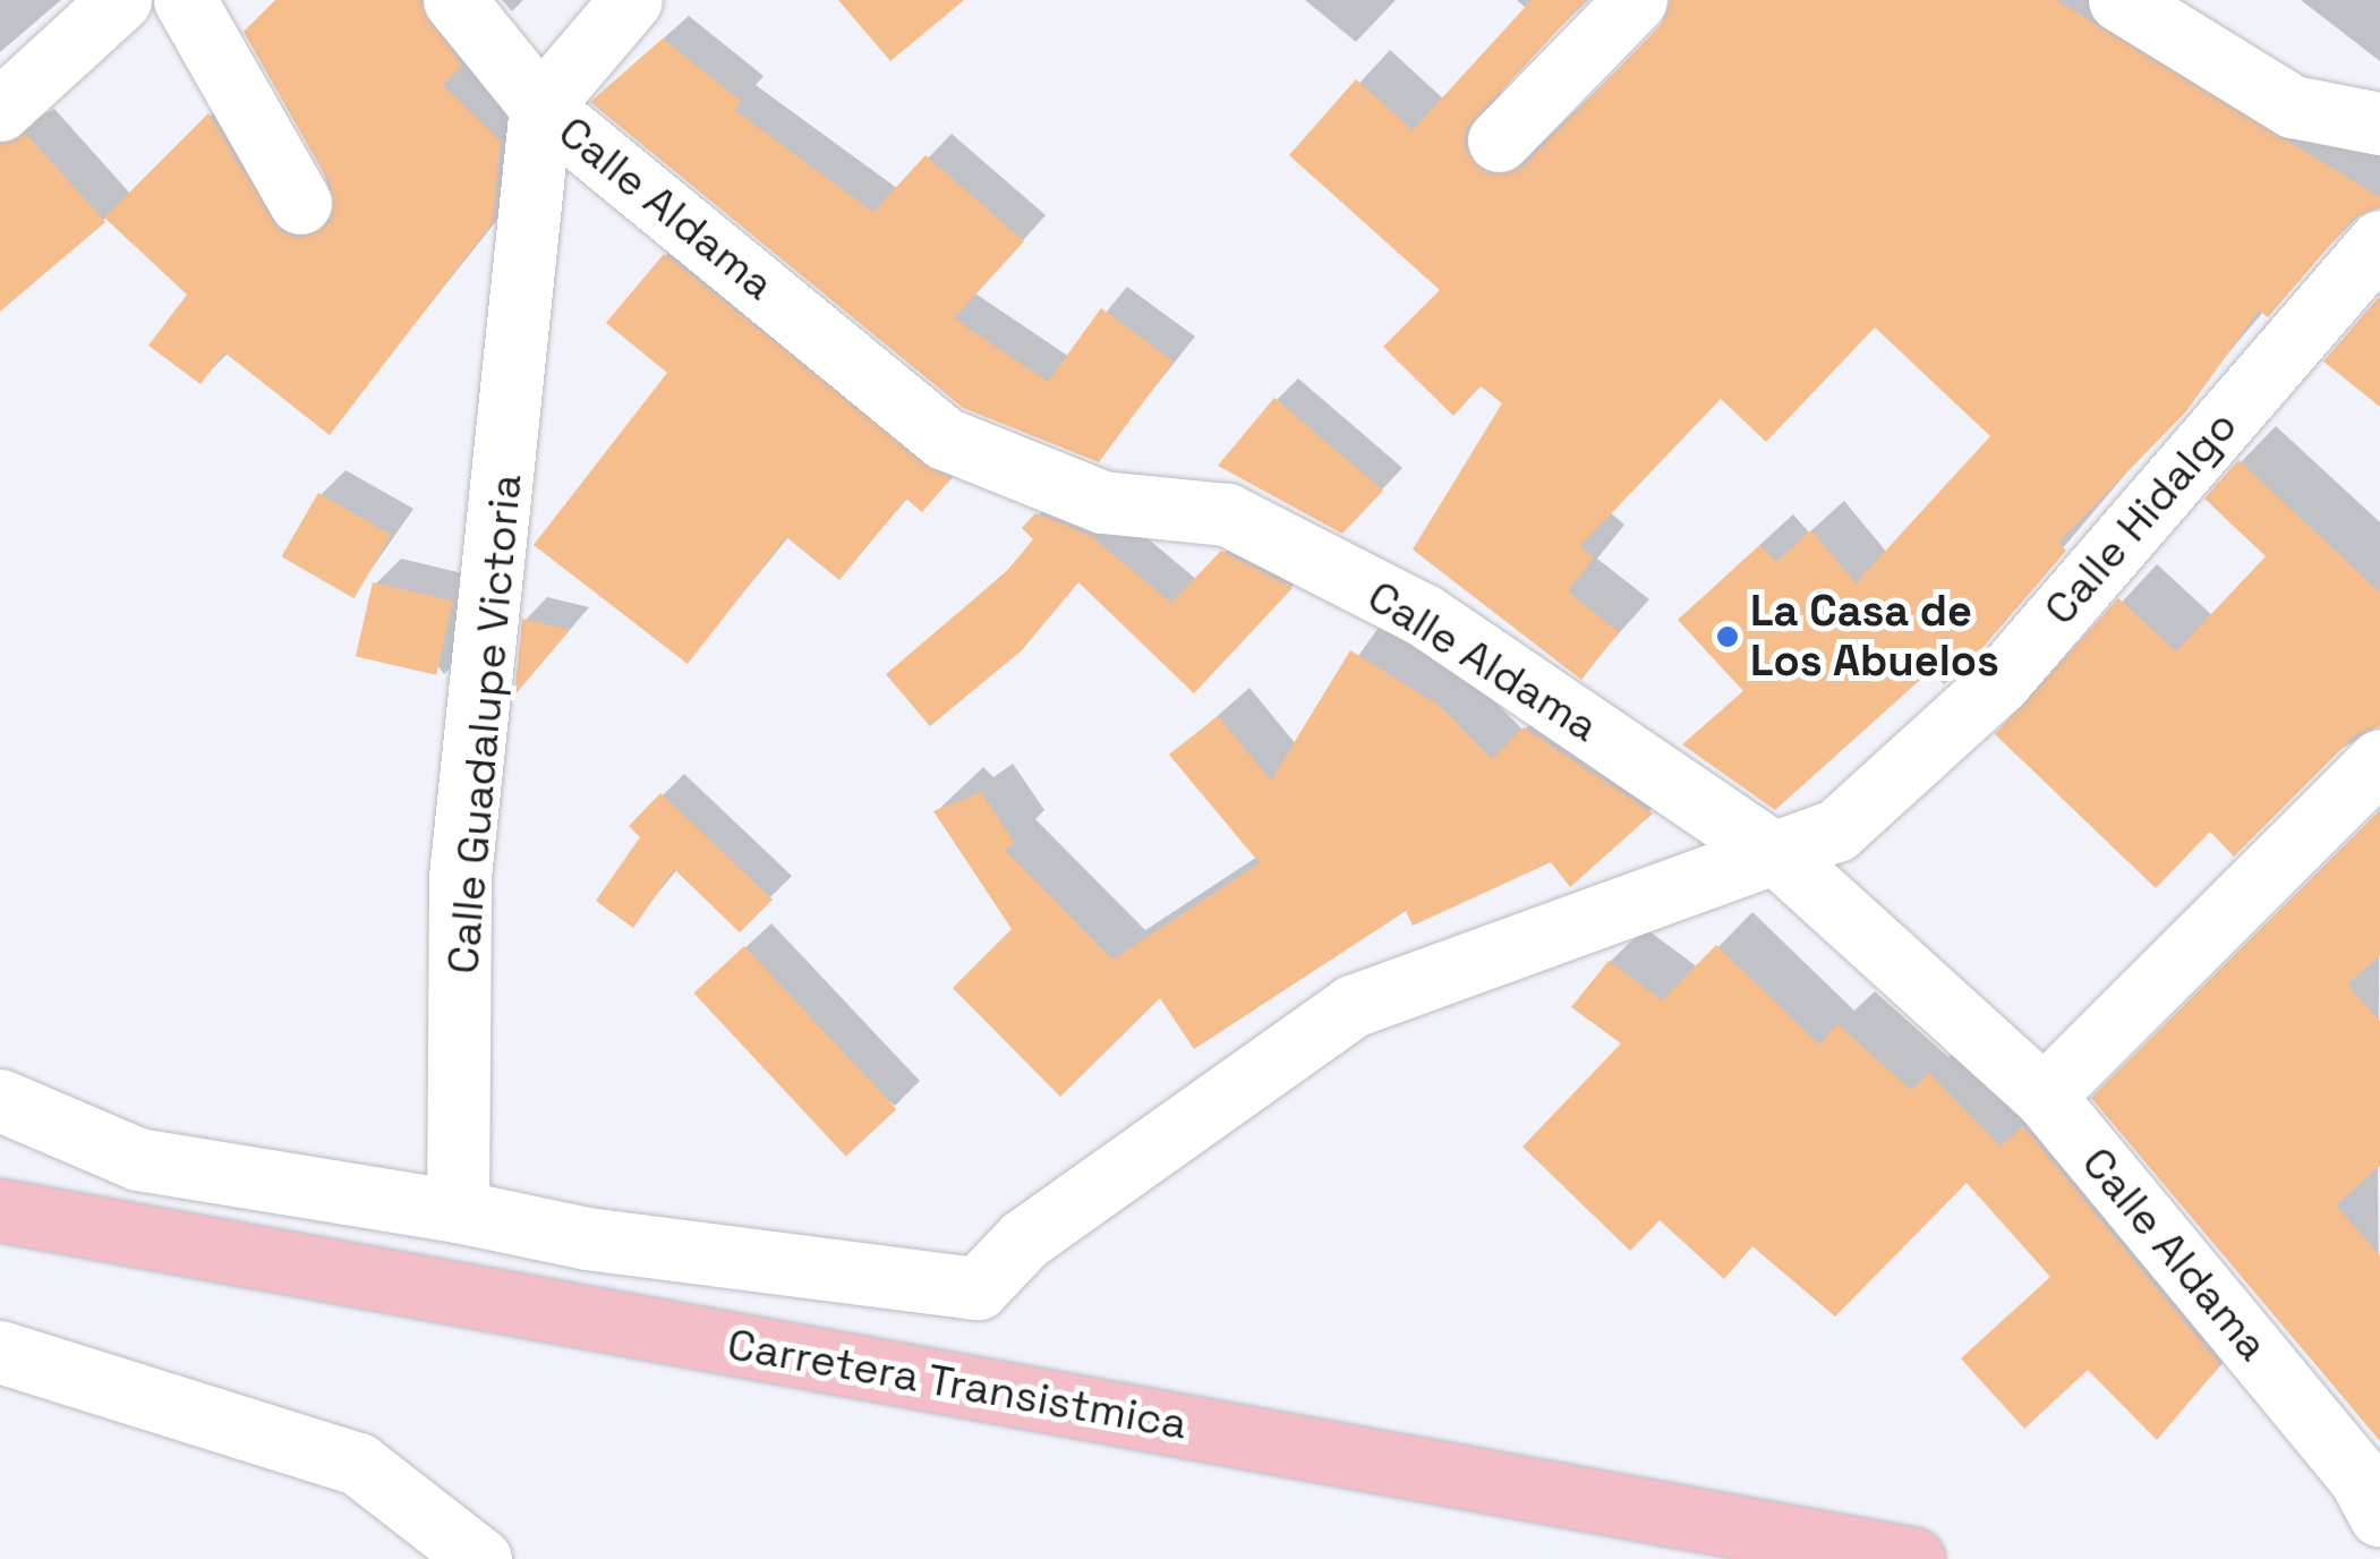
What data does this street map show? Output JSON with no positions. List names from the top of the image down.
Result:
{
  "streets": {
    "main road": ["Carretera Transistmica"],
    "street": ["Calle Aldama", "Calle Hidalgo", "Calle Guadalupe Victoria"]
  },
  "crossings": [
    ["Calle Aldama", "Calle Hidalgo"],
    ["Calle Aldama", "Calle Guadalupe Victoria"],
    ["Calle Hidalgo", "Calle Guadalupe Victoria"]
  ],
  "places": ["La Casa de Los Abuelos"]
}
